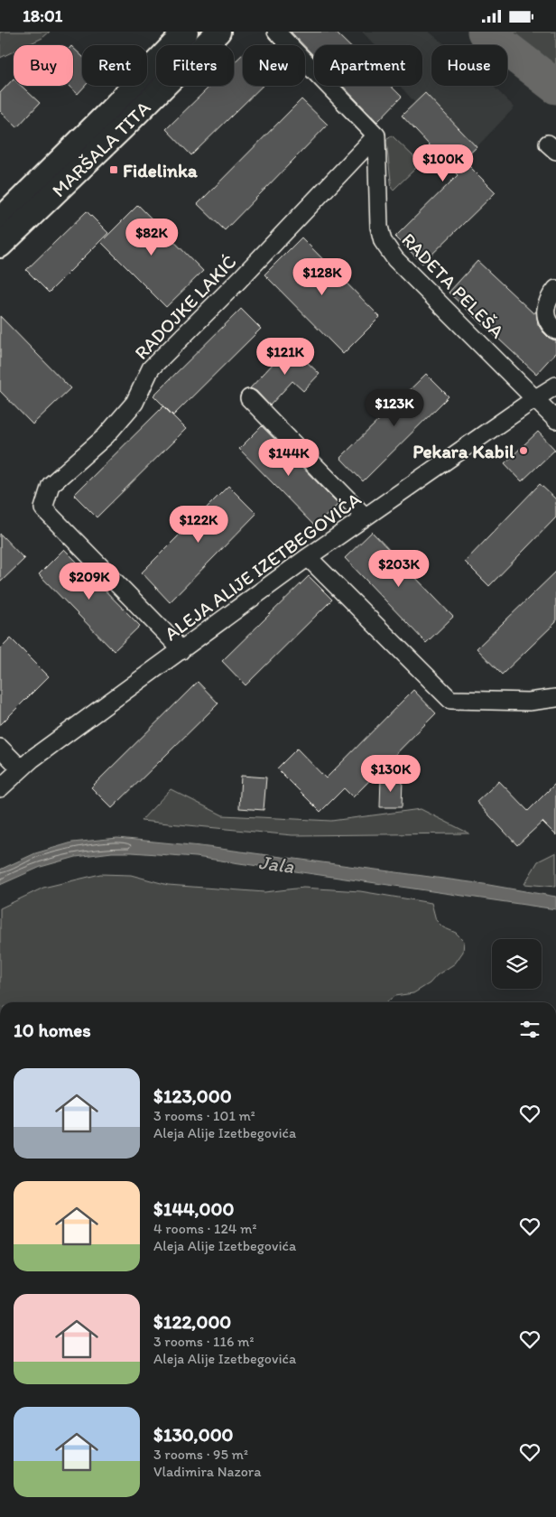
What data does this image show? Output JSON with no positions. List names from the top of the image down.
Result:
{
  "streets": {
    "main road": ["MARŠALA TITA"],
    "street": ["RADETA PELEŠA", "RADOJKE LAKIĆ", "ALEJA ALIJE IZETBEGOVIĆA"]
  },
  "crossings": [
    ["RADETA PELEŠA", "RADOJKE LAKIĆ"],
    ["RADETA PELEŠA", "ALEJA ALIJE IZETBEGOVIĆA"],
    ["RADOJKE LAKIĆ", "ALEJA ALIJE IZETBEGOVIĆA"]
  ],
  "water": ["Jala"],
  "places": {
    "transit": ["Fidelinka"],
    "other": ["Pekara Kabil"]
  },
  "page": {
    "status": "18:01",
    "chip": [
      "Buy",
      "Rent",
      "Filters",
      "New",
      "Apartment",
      "House"
    ],
    "price": [
      "$100K",
      "$82K",
      "$128K",
      "$121K",
      "$123K",
      "$144K",
      "$122K",
      "$203K",
      "$209K",
      "$130K"
    ],
    "heading": "10 homes",
    "list": [
      {
        "name": "$123,000",
        "note": "3 rooms · 101 m² · Aleja Alije Izetbegovića"
      },
      {
        "name": "$144,000",
        "note": "4 rooms · 124 m² · Aleja Alije Izetbegovića"
      },
      {
        "name": "$122,000",
        "note": "3 rooms · 116 m² · Aleja Alije Izetbegovića"
      },
      {
        "name": "$130,000",
        "note": "3 rooms · 95 m² · Vladimira Nazora"
      }
    ]
  }
}
